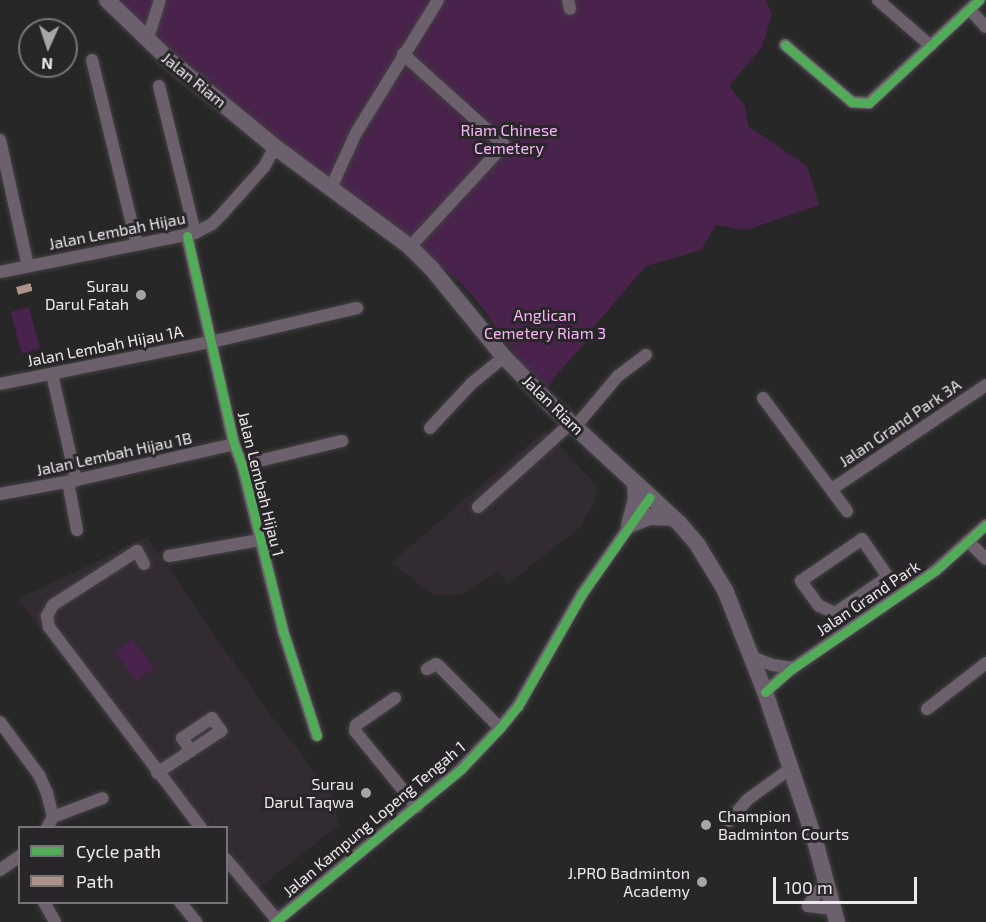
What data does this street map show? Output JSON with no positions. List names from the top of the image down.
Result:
{
  "streets": {
    "main road": ["Jalan Riam"],
    "street": [
      "Jalan Lembah Hijau",
      "Jalan Lembah Hijau 1A",
      "Jalan Grand Park 3A",
      "Jalan Lembah Hijau 1B",
      "Jalan Lembah Hijau 1",
      "Jalan Grand Park",
      "Jalan Kampung Lopeng Tengah 1"
    ]
  },
  "crossings": [
    ["Jalan Riam", "Jalan Lembah Hijau"],
    ["Jalan Riam", "Jalan Grand Park"],
    ["Jalan Riam", "Jalan Kampung Lopeng Tengah 1"],
    ["Jalan Lembah Hijau", "Jalan Lembah Hijau 1"],
    ["Jalan Lembah Hijau 1A", "Jalan Lembah Hijau 1"],
    ["Jalan Lembah Hijau 1B", "Jalan Lembah Hijau 1"]
  ],
  "parks": ["Riam Chinese Cemetery", "Anglican Cemetery Riam 3"],
  "places": [
    "Surau Darul Fatah",
    "Surau Darul Taqwa",
    "Champion Badminton Courts",
    "J.PRO Badminton Academy"
  ],
  "legend": ["Cycle path", "Path"],
  "scale_bar": "100 m",
  "north": "bottom"
}
